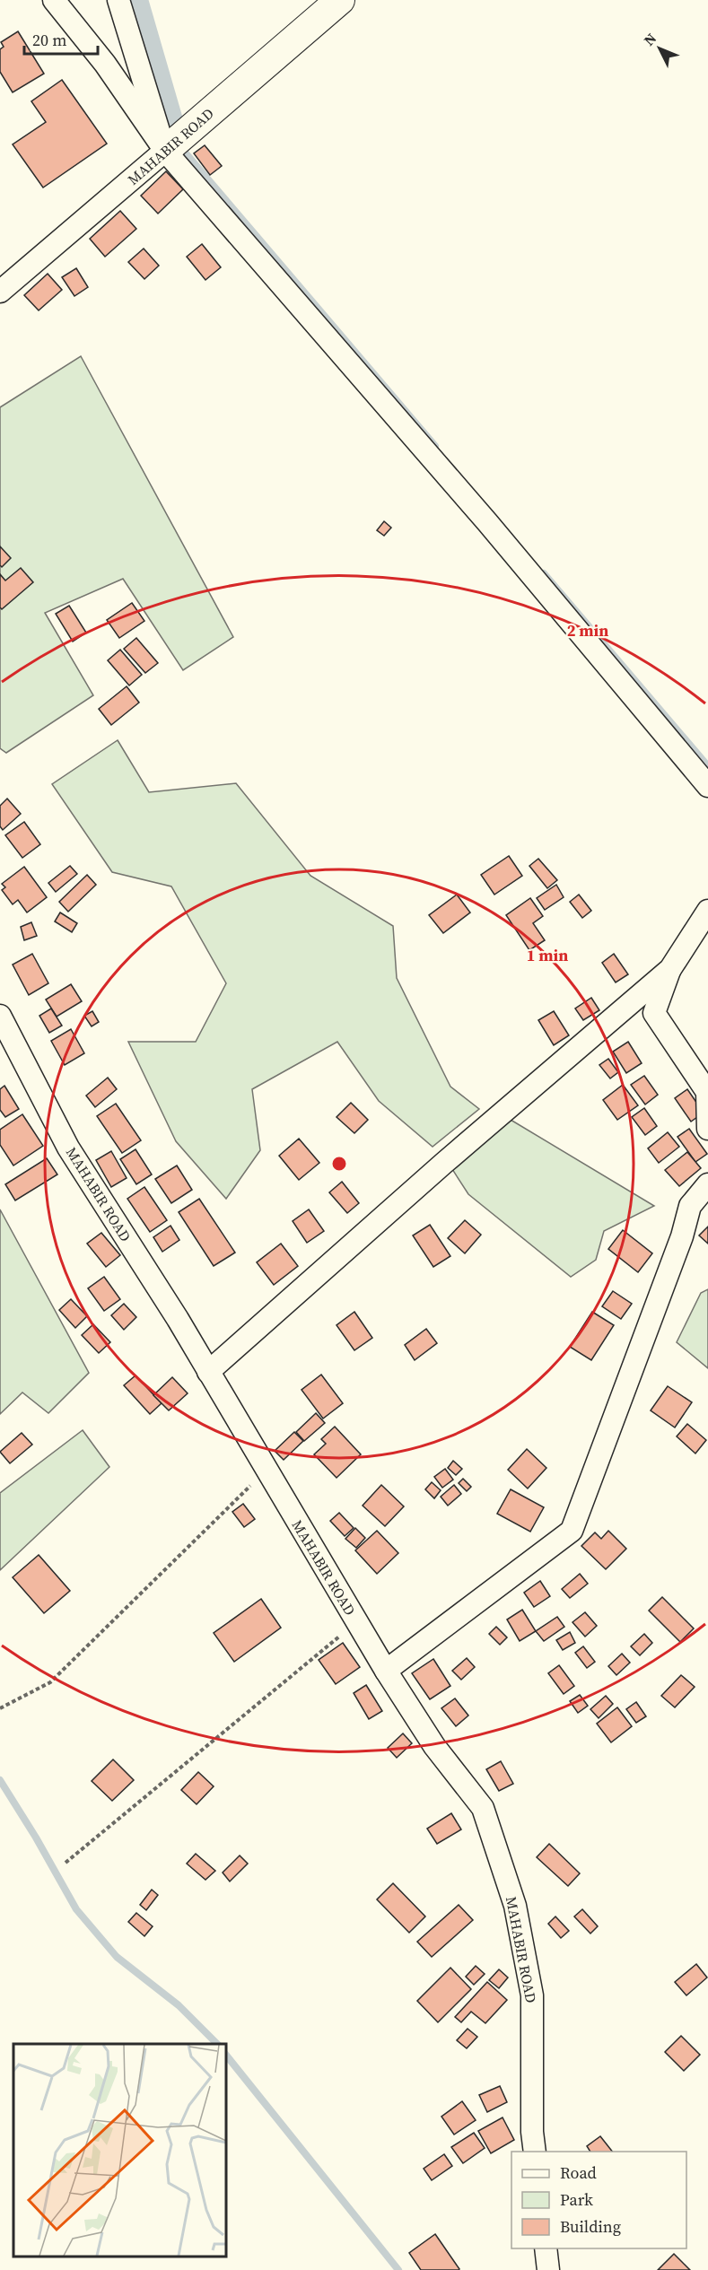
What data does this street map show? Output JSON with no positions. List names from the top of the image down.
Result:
{
  "streets": {
    "street": ["MAHABIR ROAD"]
  },
  "legend": ["Road", "Park", "Building"],
  "scale_bar": "20 m",
  "north": "top left",
  "rings": ["2 min", "1 min"]
}
